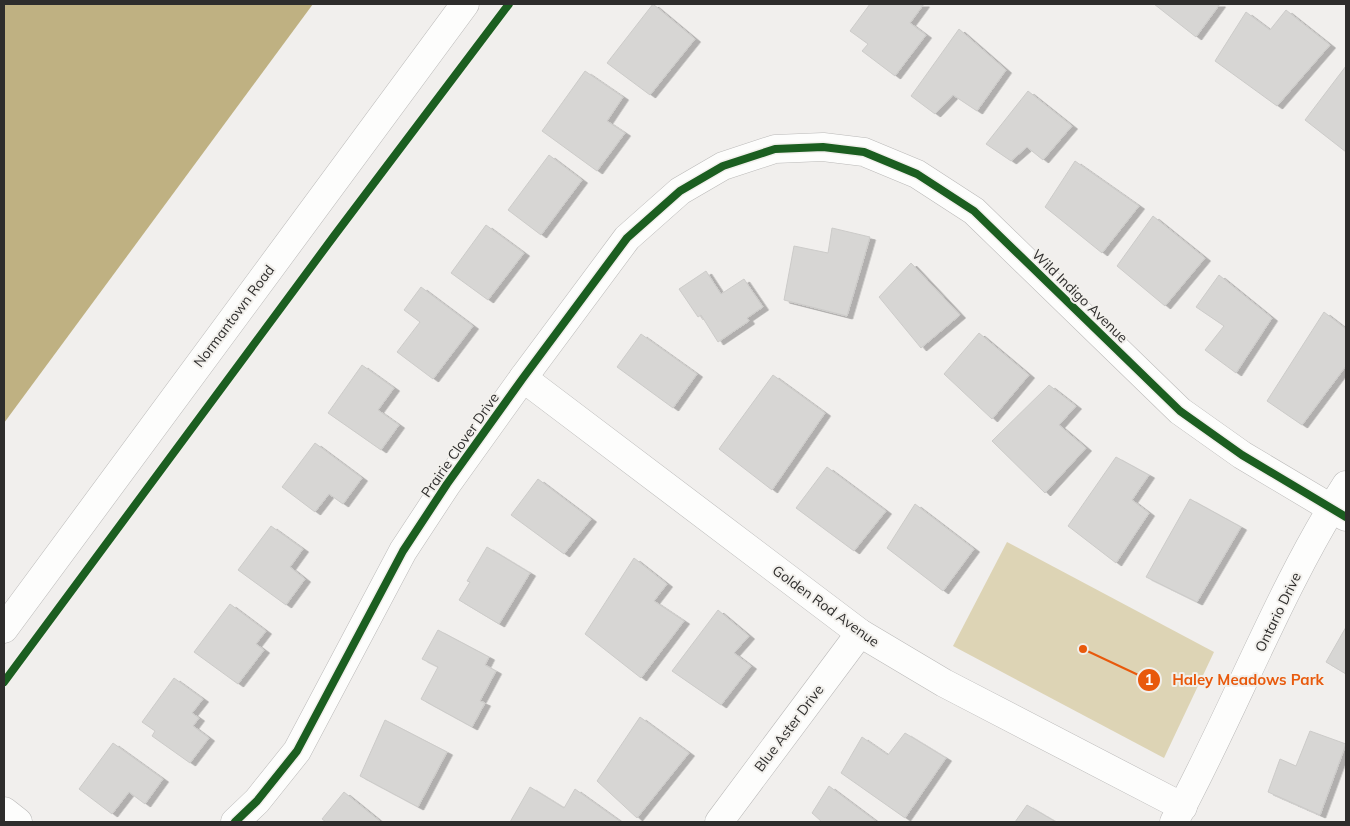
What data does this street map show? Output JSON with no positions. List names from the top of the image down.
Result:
{
  "streets": {
    "street": [
      "Wild Indigo Avenue",
      "Normantown Road",
      "Prairie Clover Drive",
      "Golden Rod Avenue",
      "Ontario Drive",
      "Blue Aster Drive"
    ]
  },
  "crossings": [
    ["Wild Indigo Avenue", "Prairie Clover Drive"],
    ["Wild Indigo Avenue", "Ontario Drive"],
    ["Prairie Clover Drive", "Golden Rod Avenue"],
    ["Golden Rod Avenue", "Ontario Drive"],
    ["Golden Rod Avenue", "Blue Aster Drive"]
  ],
  "places": ["Haley Meadows Park"]
}
